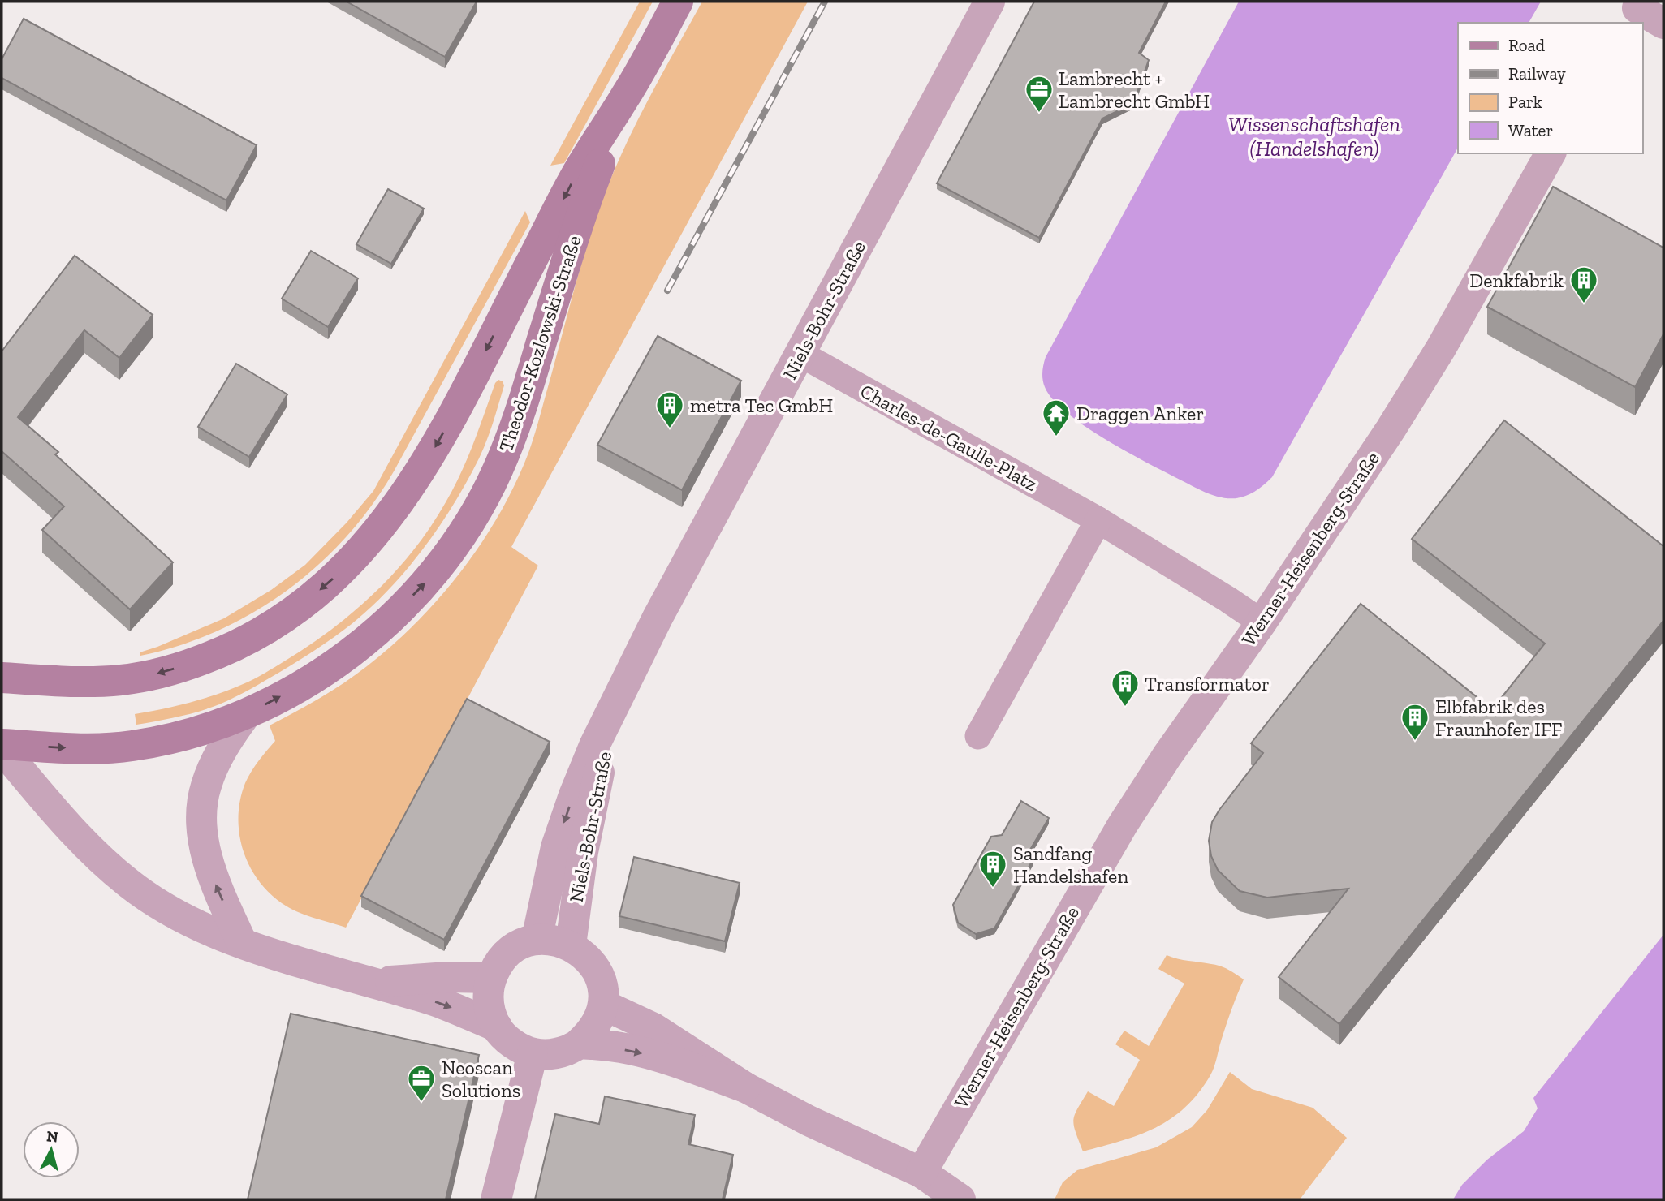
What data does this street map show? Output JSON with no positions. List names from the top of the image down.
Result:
{
  "streets": {
    "main road": ["Theodor-Kozlowski-Straße"],
    "street": ["Niels-Bohr-Straße", "Charles-de-Gaulle-Platz", "Werner-Heisenberg-Straße"]
  },
  "crossings": [
    ["Niels-Bohr-Straße", "Charles-de-Gaulle-Platz"],
    ["Charles-de-Gaulle-Platz", "Werner-Heisenberg-Straße"]
  ],
  "water": ["Wissenschaftshafen (Handelshafen)"],
  "places": {
    "office": ["Lambrecht + Lambrecht GmbH", "Neoscan Solutions"],
    "building": [
      "Denkfabrik",
      "metra Tec GmbH",
      "Transformator",
      "Elbfabrik des Fraunhofer IFF",
      "Sandfang Handelshafen"
    ],
    "temple": ["Draggen Anker"]
  },
  "legend": [
    "Road",
    "Railway",
    "Park",
    "Water"
  ],
  "north": "top"
}
